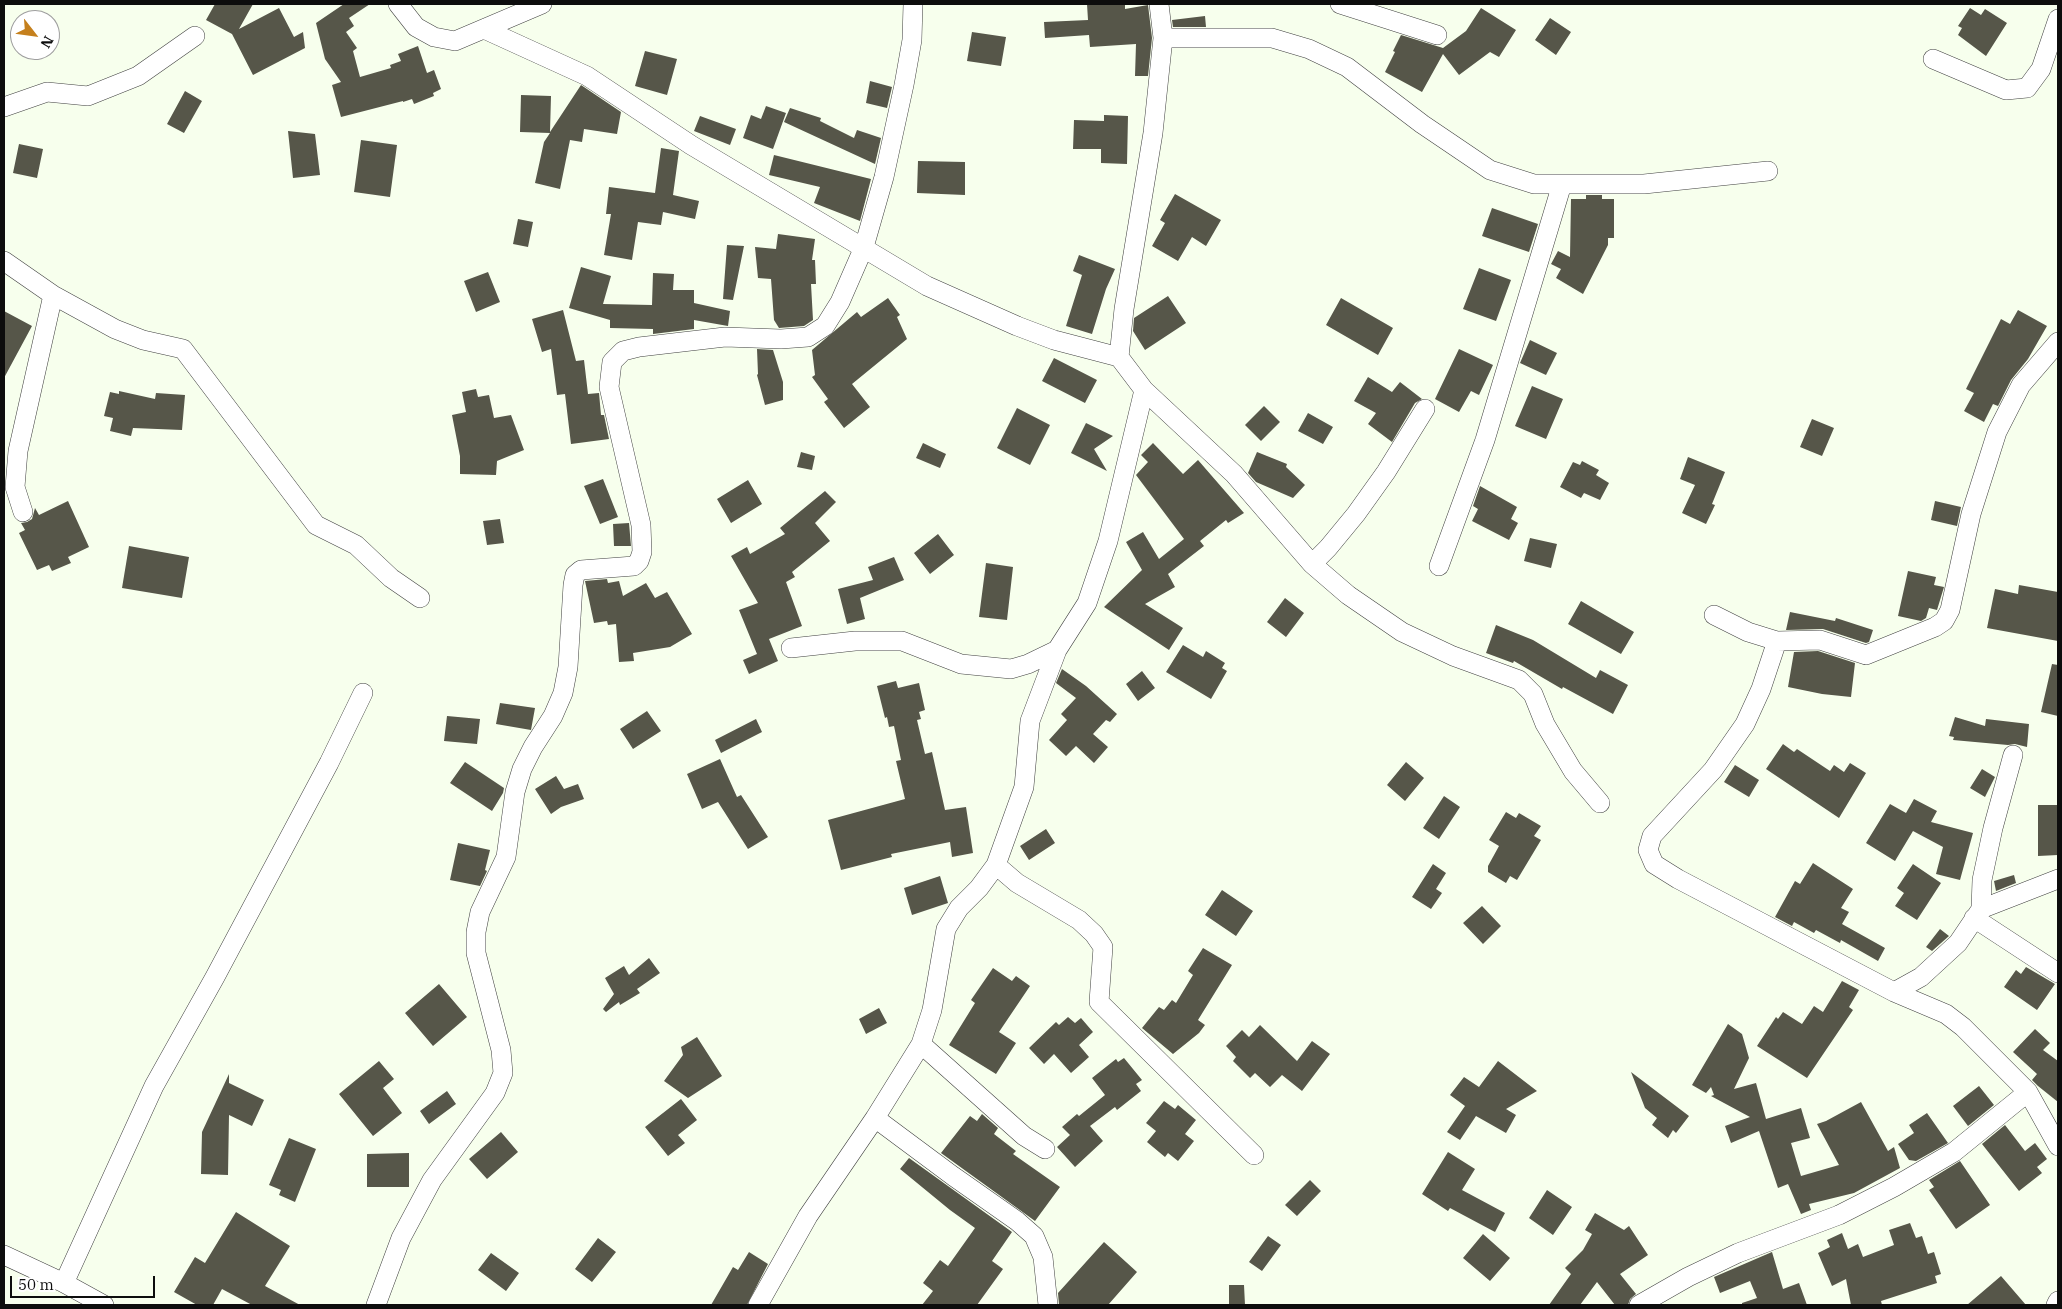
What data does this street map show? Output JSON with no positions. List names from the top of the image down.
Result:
{
  "scale_bar": "50 m",
  "north": "bottom right"
}
